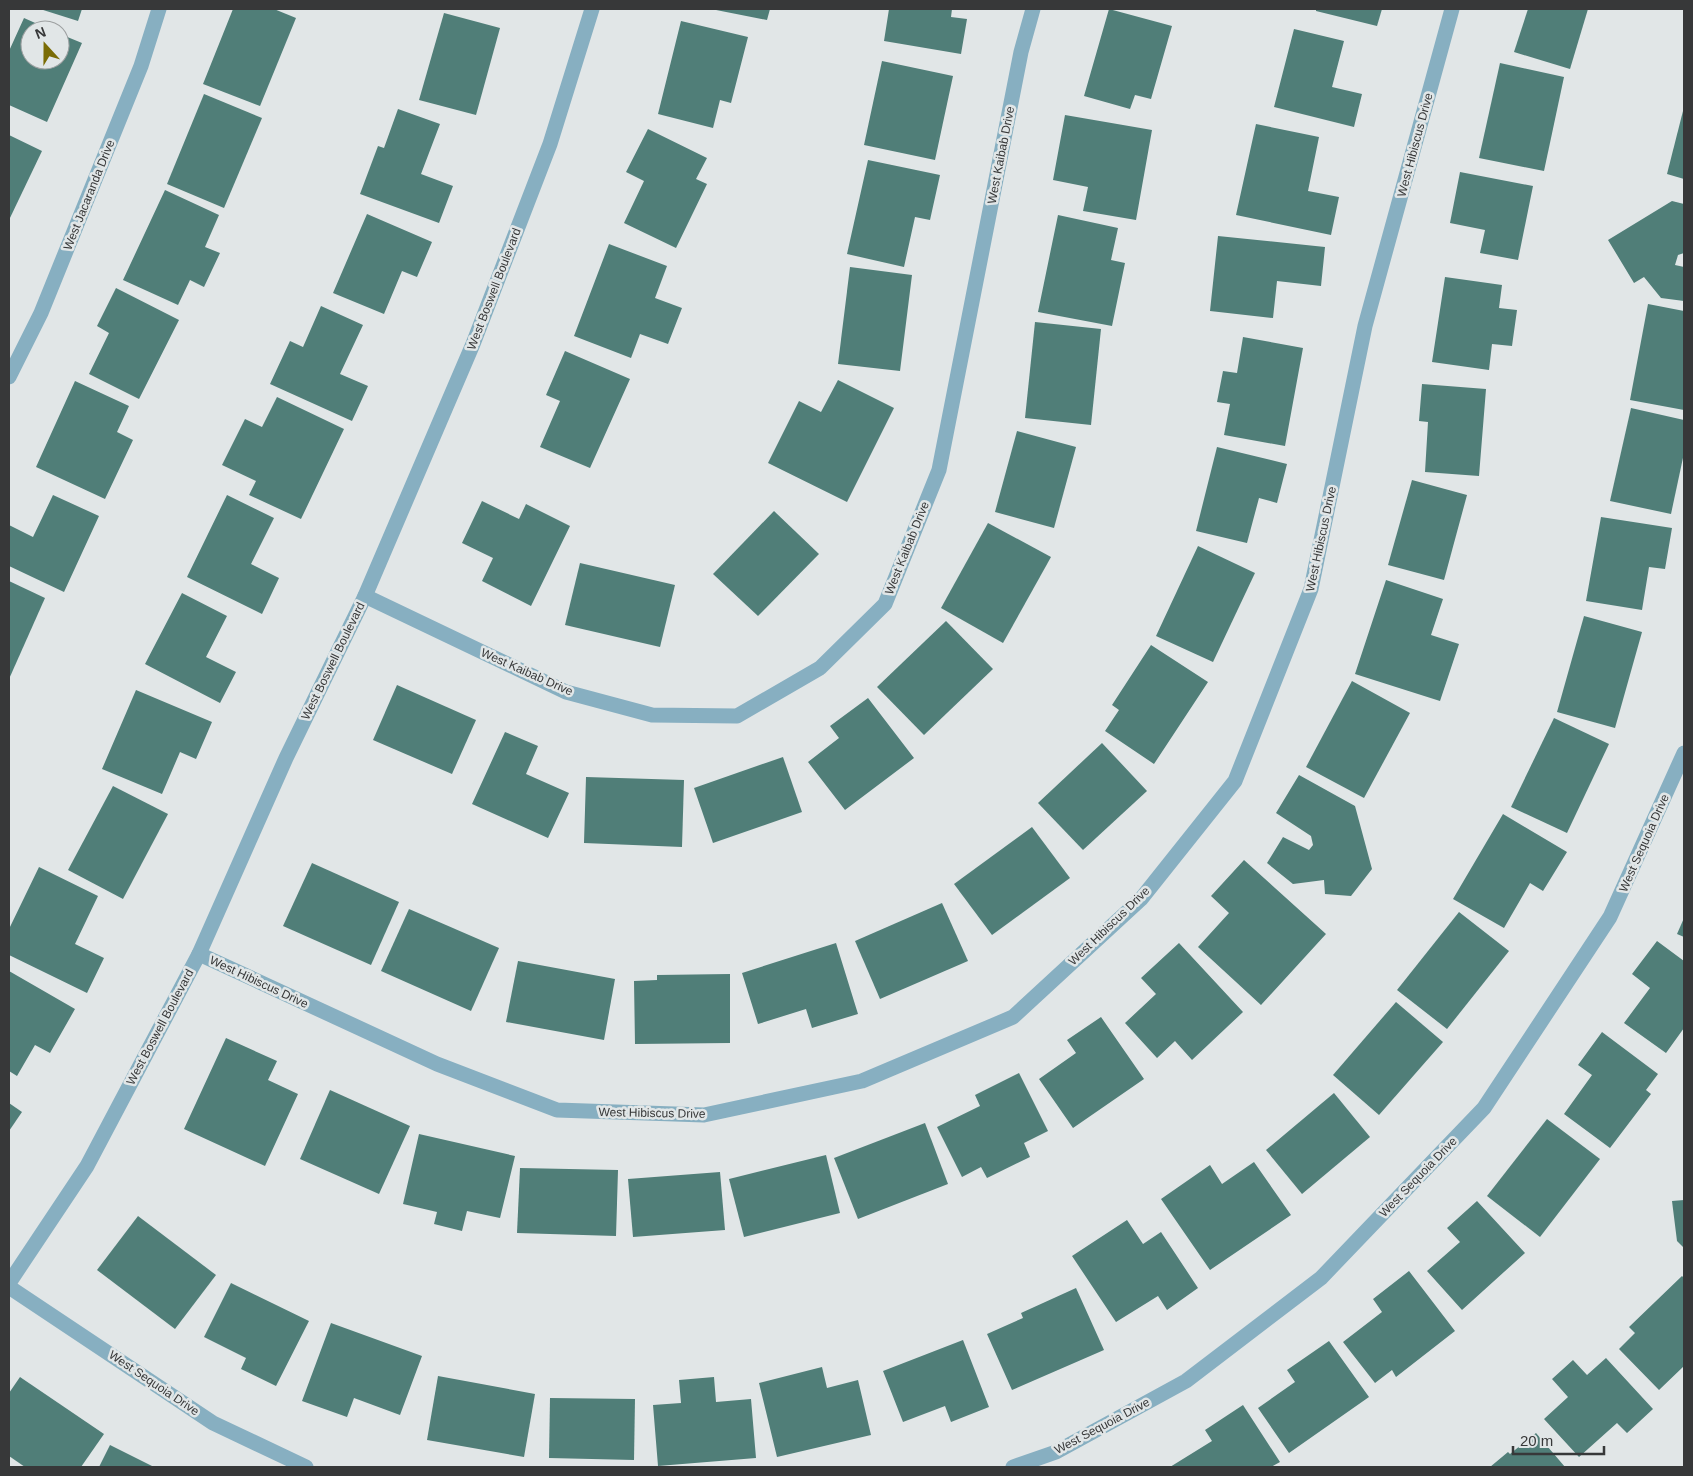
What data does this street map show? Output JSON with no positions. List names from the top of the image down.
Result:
{
  "streets": {
    "street": [
      "West Hibiscus Drive",
      "West Kaibab Drive",
      "West Jacaranda Drive",
      "West Boswell Boulevard",
      "West Sequoia Drive"
    ]
  },
  "crossings": [
    ["West Hibiscus Drive", "West Boswell Boulevard"],
    ["West Kaibab Drive", "West Boswell Boulevard"]
  ],
  "scale_bar": "20 m",
  "north": "top"
}
